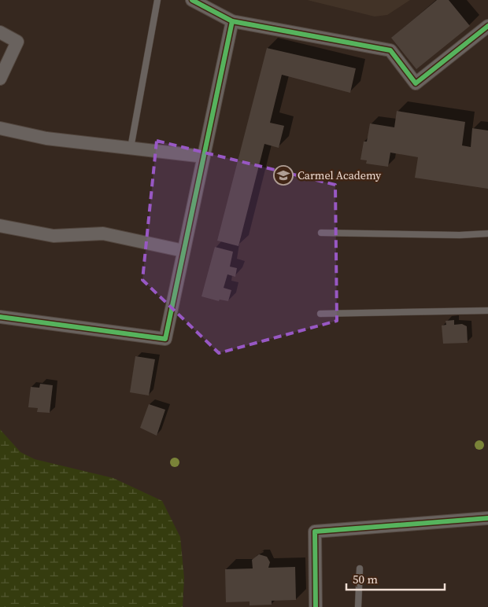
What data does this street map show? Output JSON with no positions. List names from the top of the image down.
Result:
{
  "places": {
    "school or university": ["Carmel Academy"]
  },
  "scale_bar": "50 m"
}
